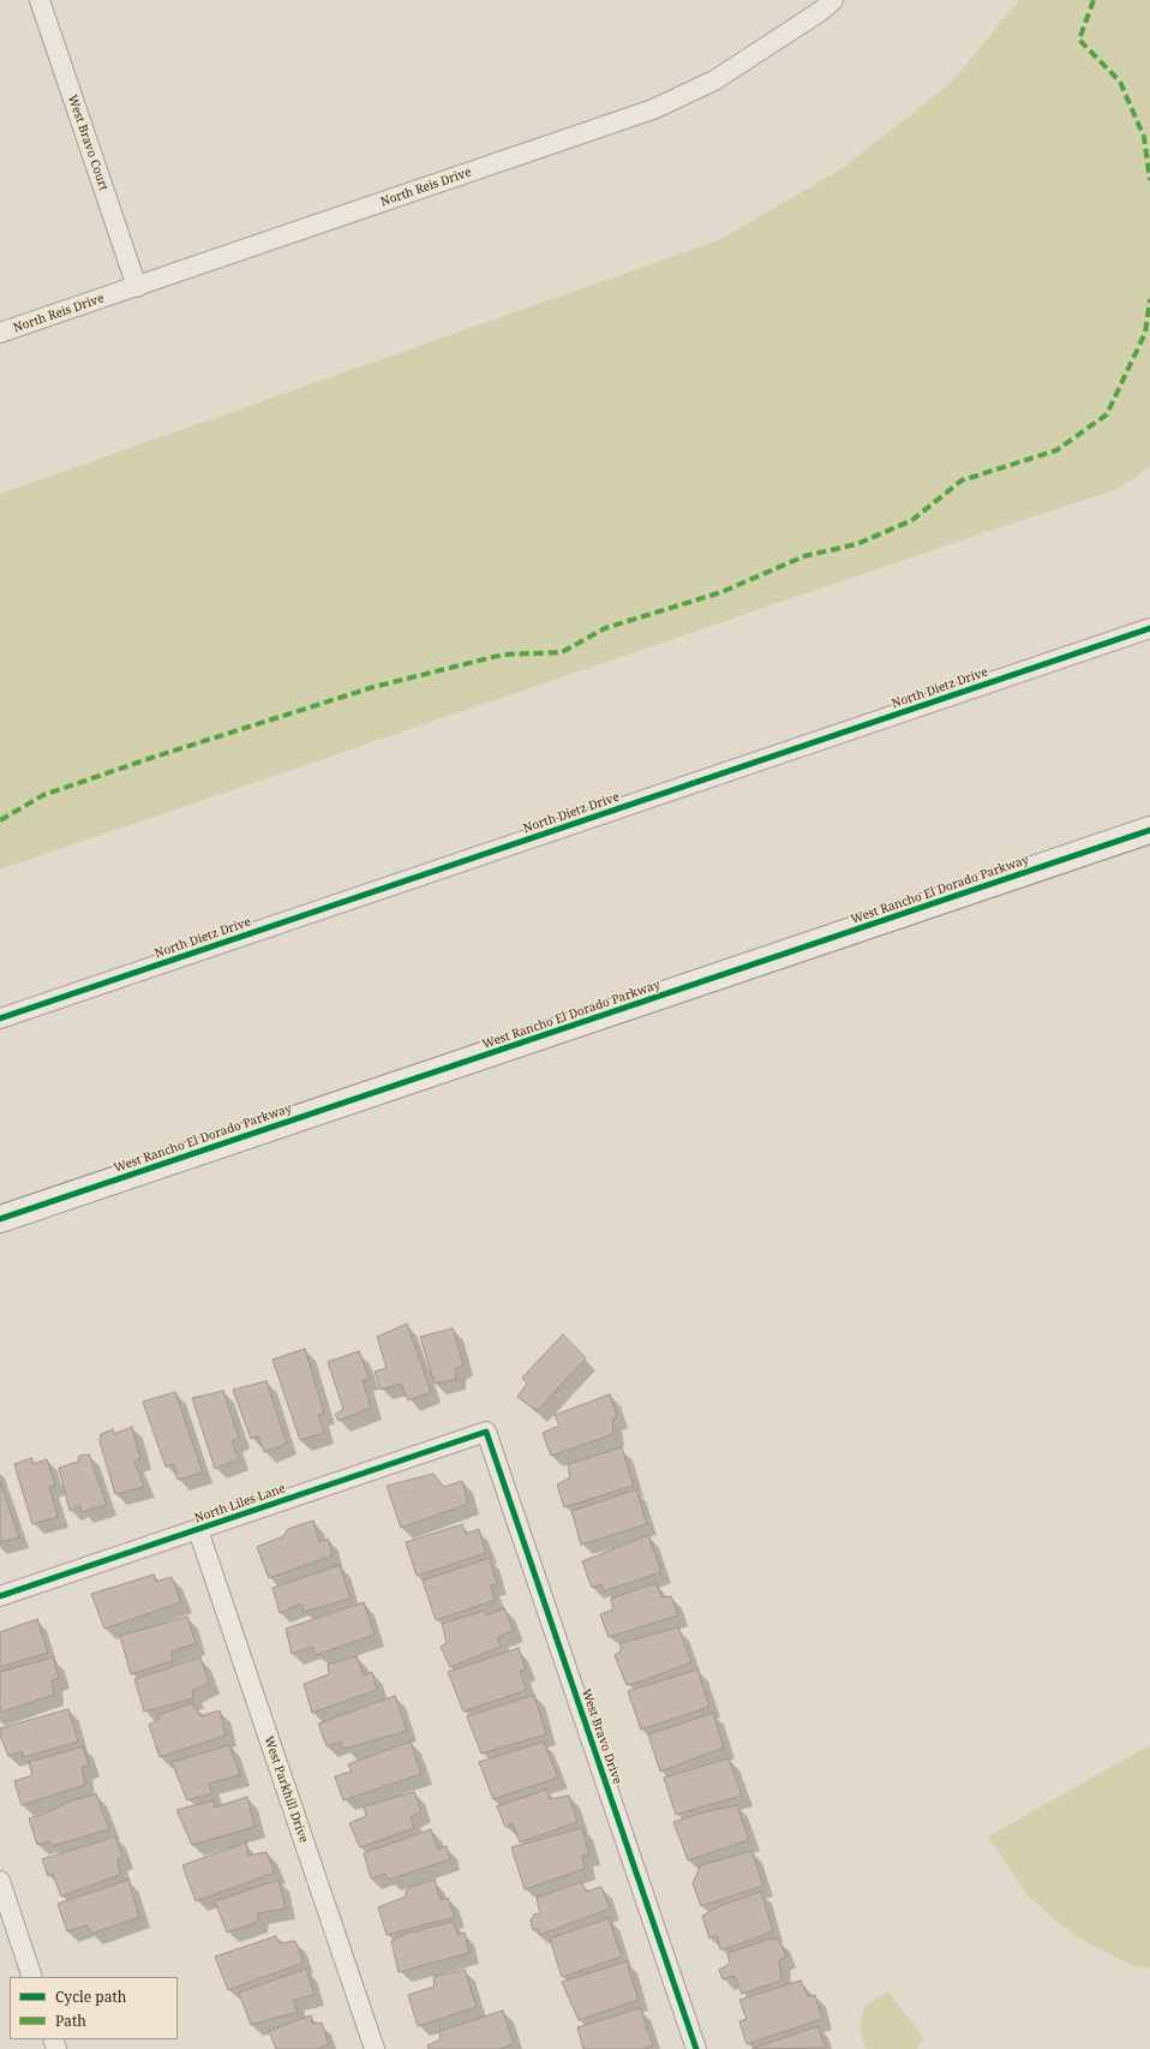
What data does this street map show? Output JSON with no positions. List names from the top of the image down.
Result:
{
  "streets": {
    "street": [
      "West Bravo Court",
      "North Reis Drive",
      "North Dietz Drive",
      "West Rancho El Dorado Parkway",
      "North Liles Lane",
      "West Bravo Drive",
      "West Parkhill Drive"
    ]
  },
  "crossings": [
    ["West Bravo Court", "North Reis Drive"],
    ["North Liles Lane", "West Bravo Drive"],
    ["North Liles Lane", "West Parkhill Drive"]
  ],
  "legend": ["Cycle path", "Path"]
}
